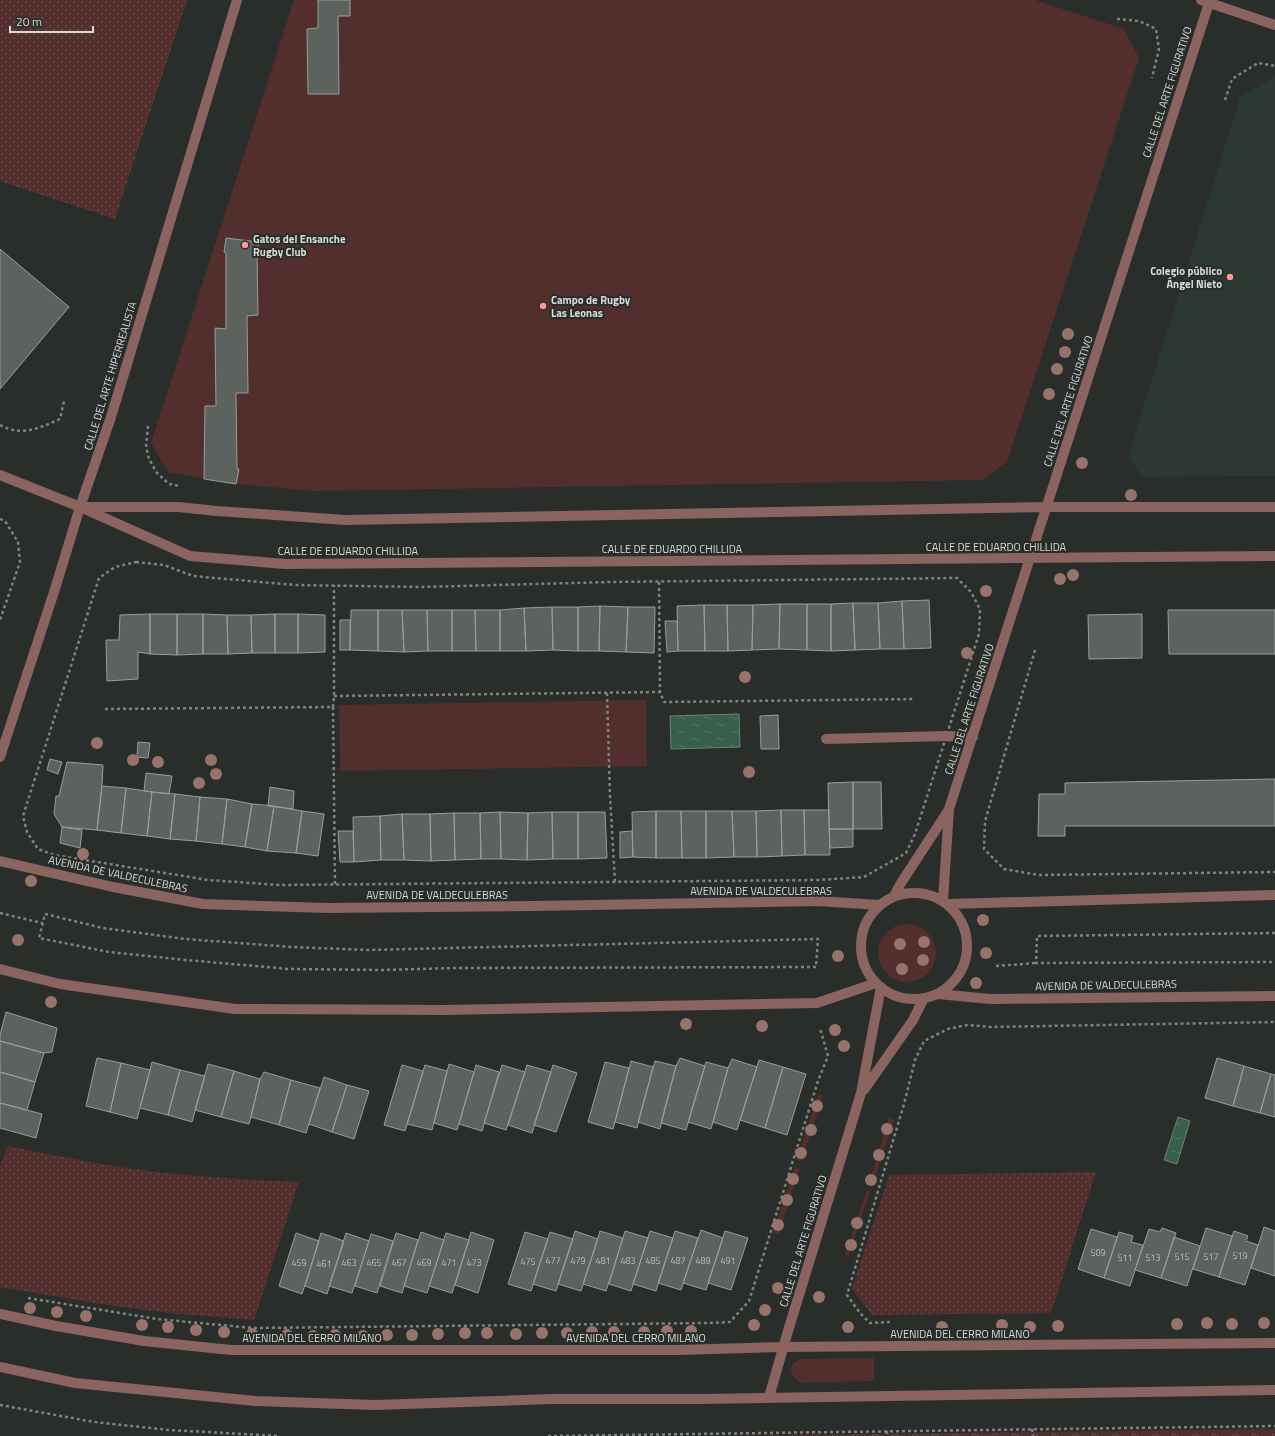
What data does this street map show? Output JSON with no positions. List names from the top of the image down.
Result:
{
  "streets": {
    "street": [
      "CALLE DEL ARTE FIGURATIVO",
      "CALLE DEL ARTE HIPERREALISTA",
      "CALLE DE EDUARDO CHILLIDA",
      "AVENIDA DE VALDECULEBRAS",
      "AVENIDA DEL CERRO MILANO"
    ]
  },
  "crossings": [
    ["CALLE DEL ARTE FIGURATIVO", "CALLE DE EDUARDO CHILLIDA"],
    ["CALLE DEL ARTE FIGURATIVO", "AVENIDA DE VALDECULEBRAS"],
    ["CALLE DEL ARTE FIGURATIVO", "AVENIDA DEL CERRO MILANO"],
    ["CALLE DEL ARTE HIPERREALISTA", "CALLE DE EDUARDO CHILLIDA"]
  ],
  "places": ["Gatos del Ensanche Rugby Club", "Colegio público Ángel Nieto", "Campo de Rugby Las Leonas"],
  "house_numbers": [
    "509",
    "519",
    "515",
    "517",
    "511",
    "513",
    "477",
    "479",
    "481",
    "483",
    "485",
    "487",
    "489",
    "491",
    "475",
    "459",
    "463",
    "465",
    "467",
    "469",
    "471",
    "473",
    "461"
  ],
  "scale_bar": "20 m"
}
